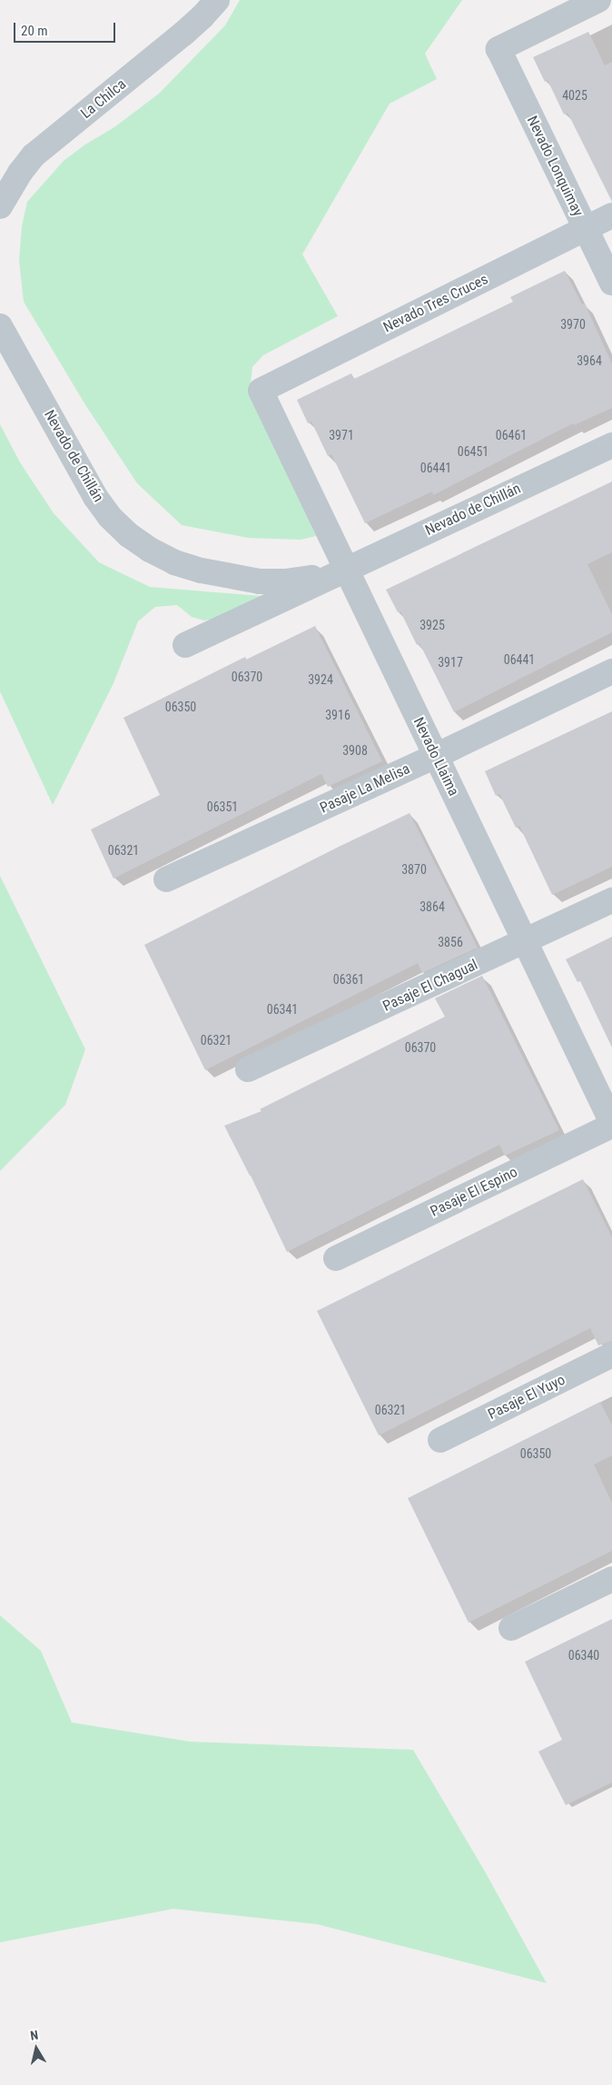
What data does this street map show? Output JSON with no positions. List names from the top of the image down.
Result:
{
  "streets": {
    "street": [
      "La Chilca",
      "Nevado Lonquimay",
      "Nevado Tres Cruces",
      "Nevado de Chillán",
      "Nevado Llaima",
      "Pasaje La Melisa",
      "Pasaje El Chagual",
      "Pasaje El Espino",
      "Pasaje El Yuyo"
    ]
  },
  "crossings": [
    ["Nevado Lonquimay", "Nevado Tres Cruces"],
    ["Nevado Tres Cruces", "Nevado Llaima"],
    ["Nevado de Chillán", "Nevado Llaima"],
    ["Nevado Llaima", "Pasaje La Melisa"],
    ["Nevado Llaima", "Pasaje El Chagual"],
    ["Nevado Llaima", "Pasaje El Espino"]
  ],
  "house_numbers": [
    "4025",
    "3970",
    "3964",
    "3971",
    "06461",
    "06451",
    "06441",
    "3925",
    "06441",
    "3917",
    "06370",
    "3924",
    "06350",
    "3916",
    "3908",
    "06351",
    "06321",
    "3870",
    "3864",
    "3856",
    "06361",
    "06341",
    "06321",
    "06370",
    "06321",
    "06350",
    "06340"
  ],
  "scale_bar": "20 m",
  "north": "top"
}
